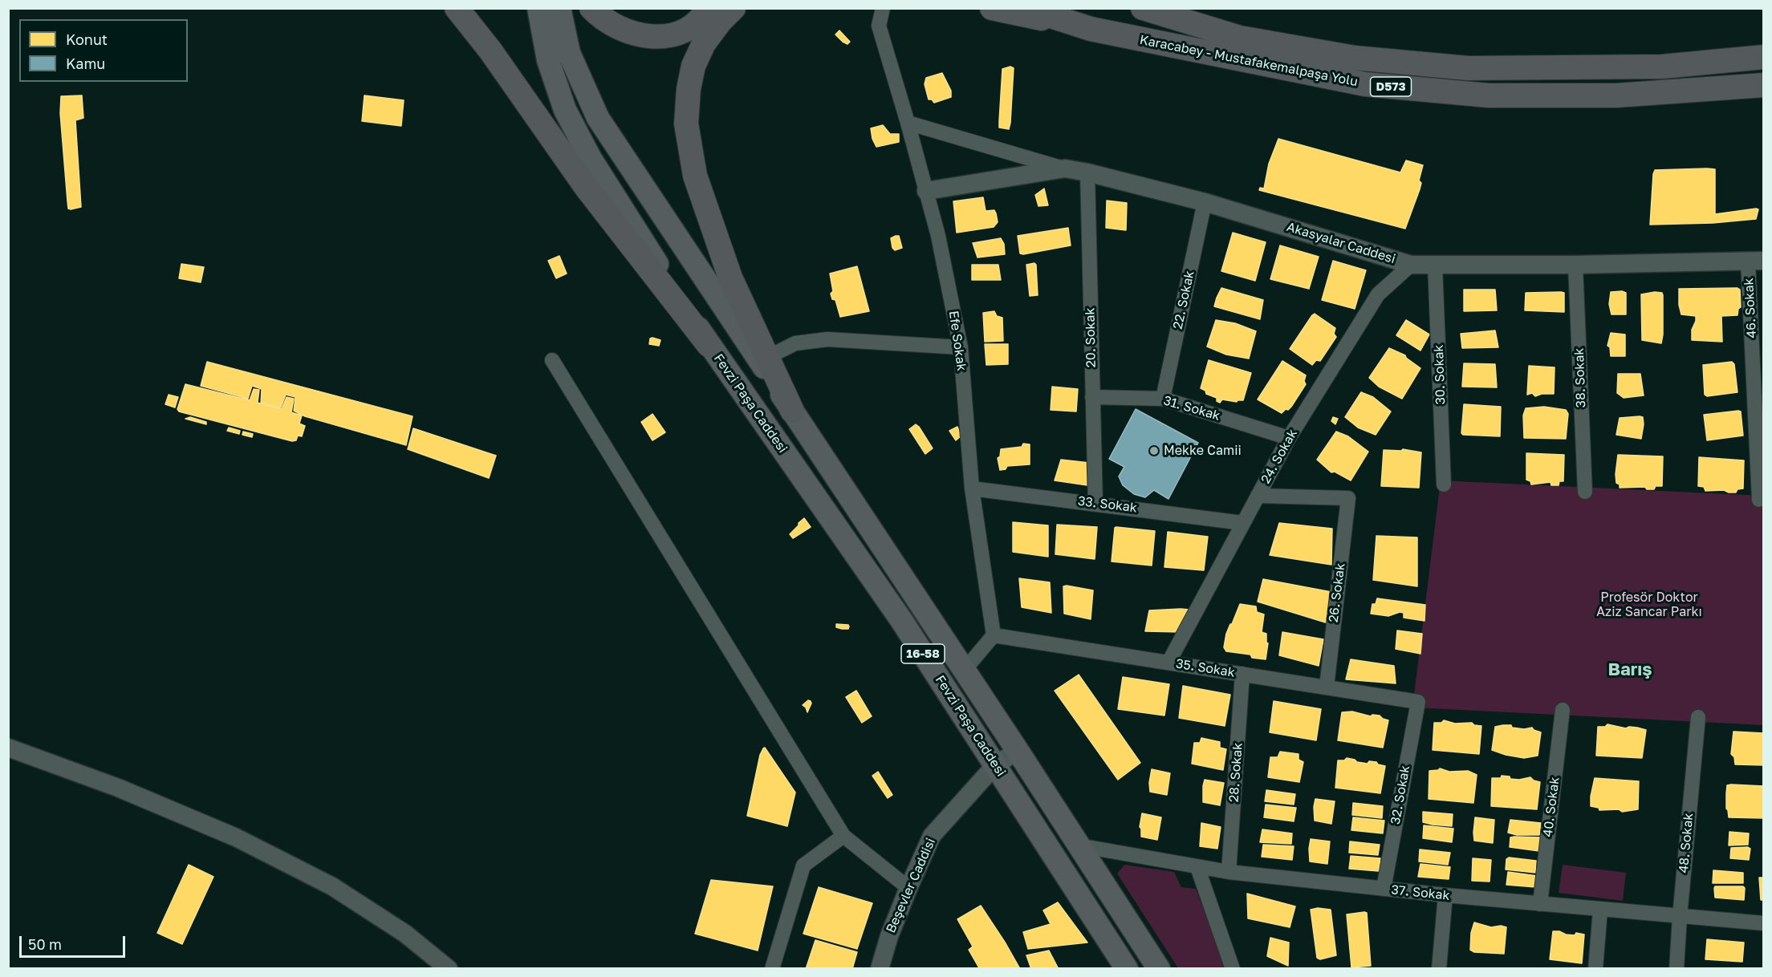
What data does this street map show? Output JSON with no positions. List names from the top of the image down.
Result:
{
  "streets": {
    "highway": ["Karacabey - Mustafakemalpaşa Yolu", "D573"],
    "main road": ["Fevzi Paşa Caddesi", "16-58"],
    "street": [
      "Akasyalar Caddesi",
      "22. Sokak",
      "46. Sokak",
      "20. Sokak",
      "Efe Sokak",
      "30. Sokak",
      "38. Sokak",
      "31. Sokak",
      "24. Sokak",
      "33. Sokak",
      "26. Sokak",
      "35. Sokak",
      "28. Sokak",
      "32. Sokak",
      "40. Sokak",
      "48. Sokak",
      "Beşevler Caddisi",
      "37. Sokak"
    ]
  },
  "crossings": [
    ["Akasyalar Caddesi", "22. Sokak"],
    ["Akasyalar Caddesi", "46. Sokak"],
    ["Akasyalar Caddesi", "20. Sokak"],
    ["Akasyalar Caddesi", "Efe Sokak"],
    ["Akasyalar Caddesi", "30. Sokak"],
    ["Akasyalar Caddesi", "38. Sokak"],
    ["Akasyalar Caddesi", "24. Sokak"],
    ["22. Sokak", "31. Sokak"],
    ["20. Sokak", "31. Sokak"],
    ["20. Sokak", "33. Sokak"],
    ["Efe Sokak", "33. Sokak"],
    ["Efe Sokak", "35. Sokak"],
    ["Fevzi Paşa Caddesi", "Beşevler Caddisi"],
    ["Fevzi Paşa Caddesi", "37. Sokak"],
    ["31. Sokak", "24. Sokak"],
    ["24. Sokak", "33. Sokak"],
    ["24. Sokak", "26. Sokak"],
    ["24. Sokak", "35. Sokak"],
    ["26. Sokak", "35. Sokak"],
    ["35. Sokak", "28. Sokak"],
    ["35. Sokak", "32. Sokak"],
    ["28. Sokak", "37. Sokak"],
    ["32. Sokak", "37. Sokak"],
    ["40. Sokak", "37. Sokak"],
    ["48. Sokak", "37. Sokak"]
  ],
  "districts": ["Barış"],
  "parks": ["Profesör Doktor Aziz Sancar Parkı"],
  "places": ["Mekke Camii"],
  "legend": ["Konut", "Kamu"],
  "scale_bar": "50 m"
}
